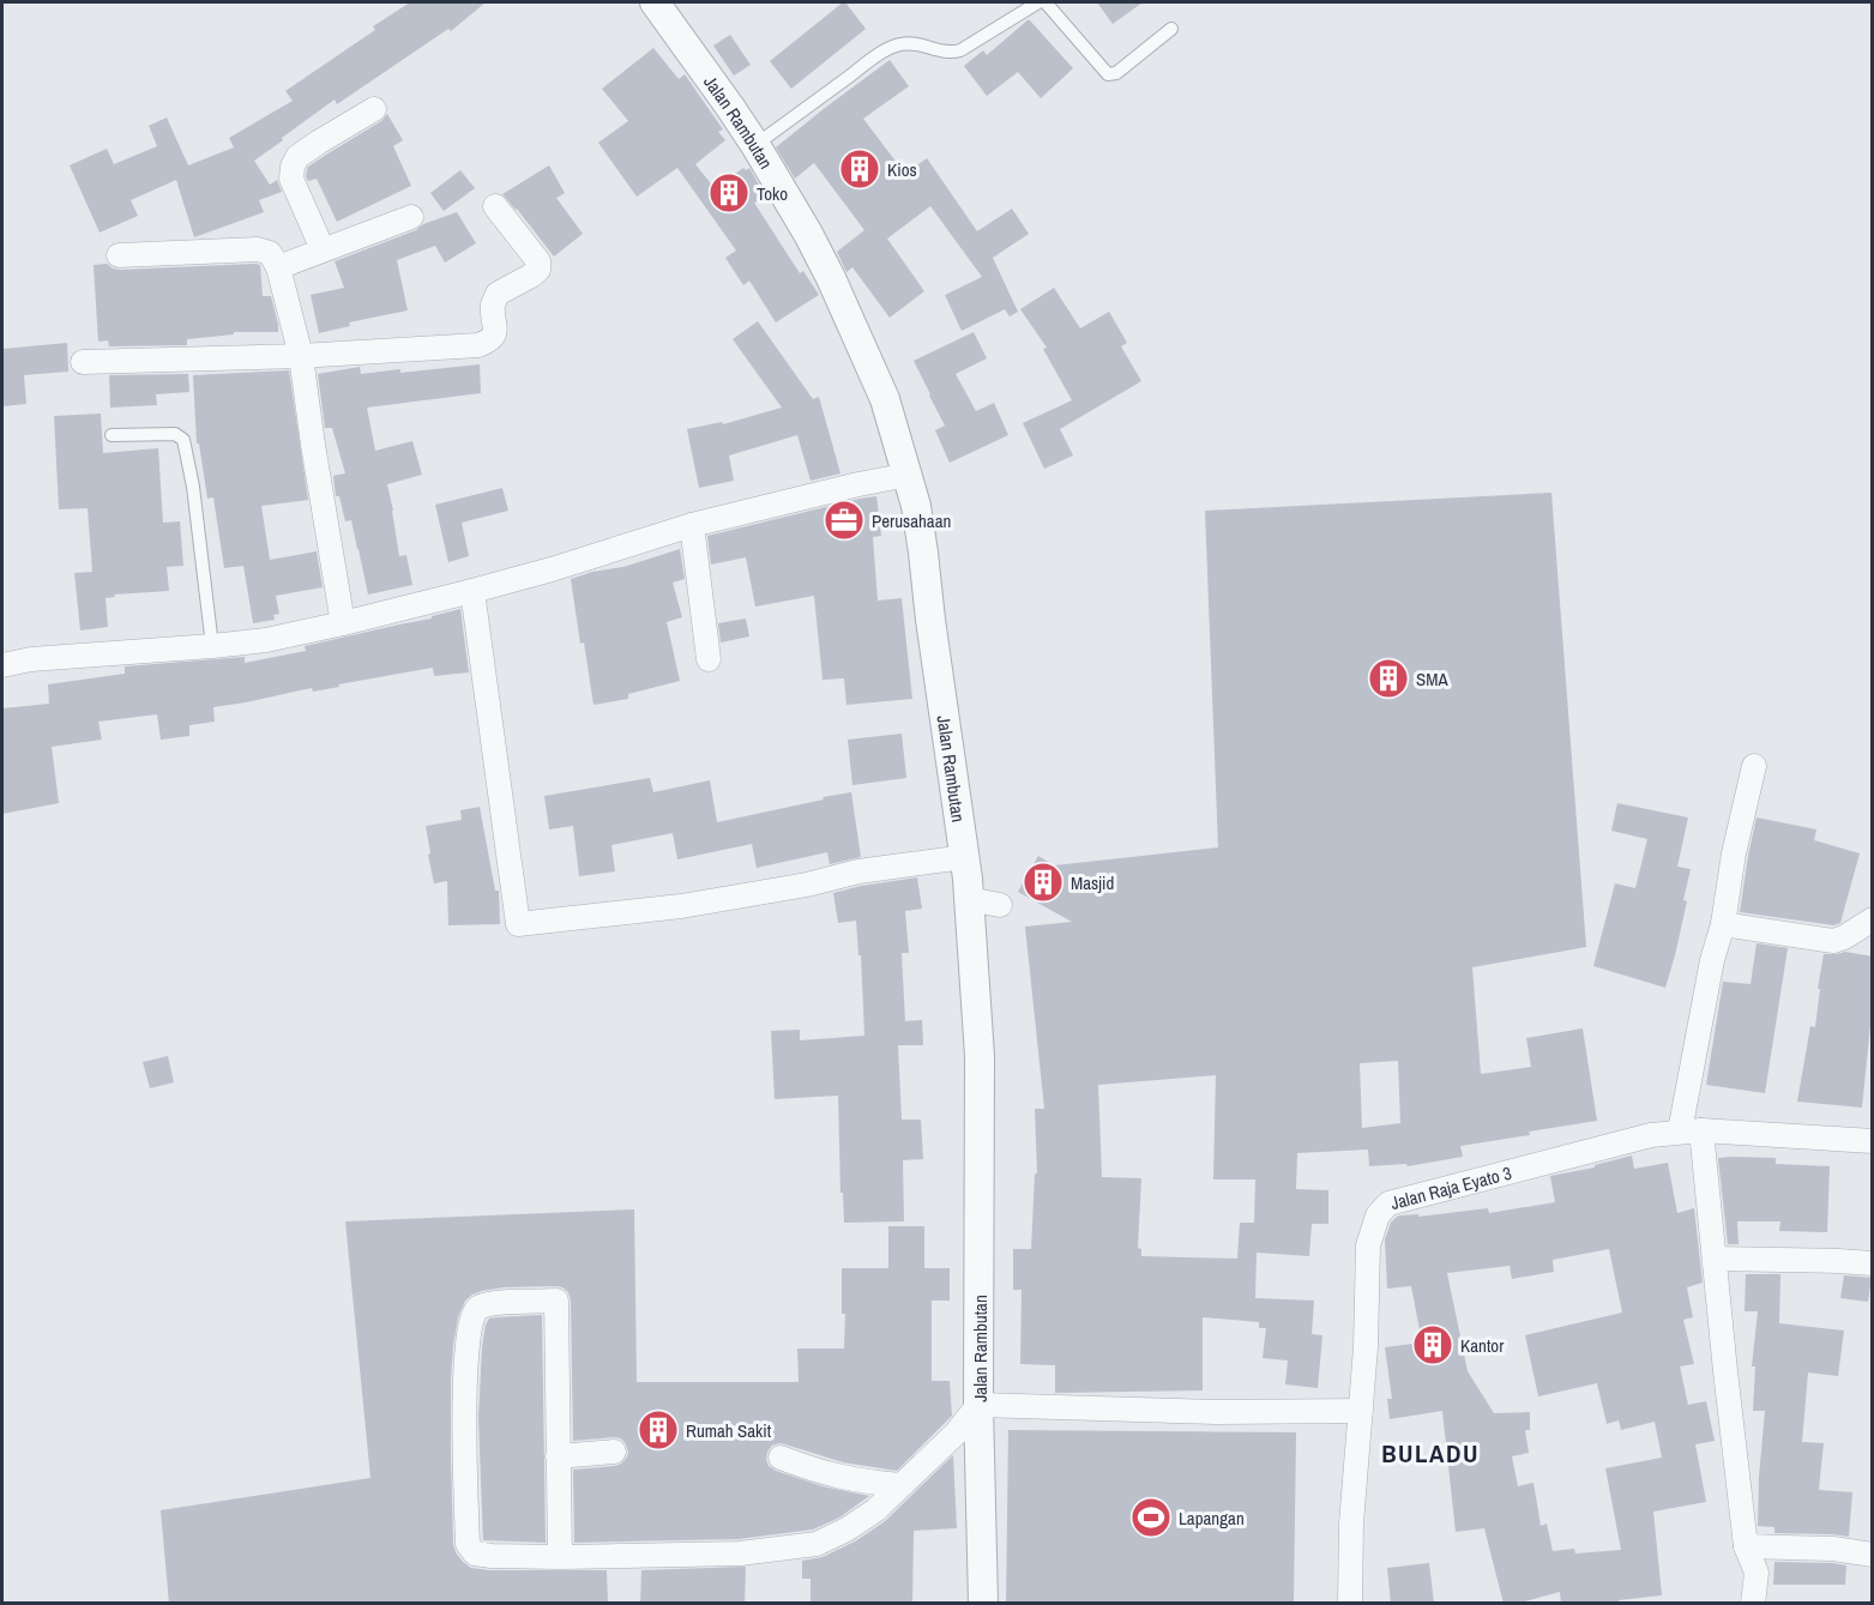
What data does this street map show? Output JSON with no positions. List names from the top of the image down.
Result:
{
  "streets": {
    "street": ["Jalan Rambutan", "Jalan Raja Eyato 3"]
  },
  "districts": ["BULADU"],
  "places": {
    "building": [
      "Kios",
      "Toko",
      "SMA",
      "Masjid",
      "Kantor",
      "Rumah Sakit"
    ],
    "office": ["Perusahaan"],
    "sports": ["Lapangan"]
  }
}
